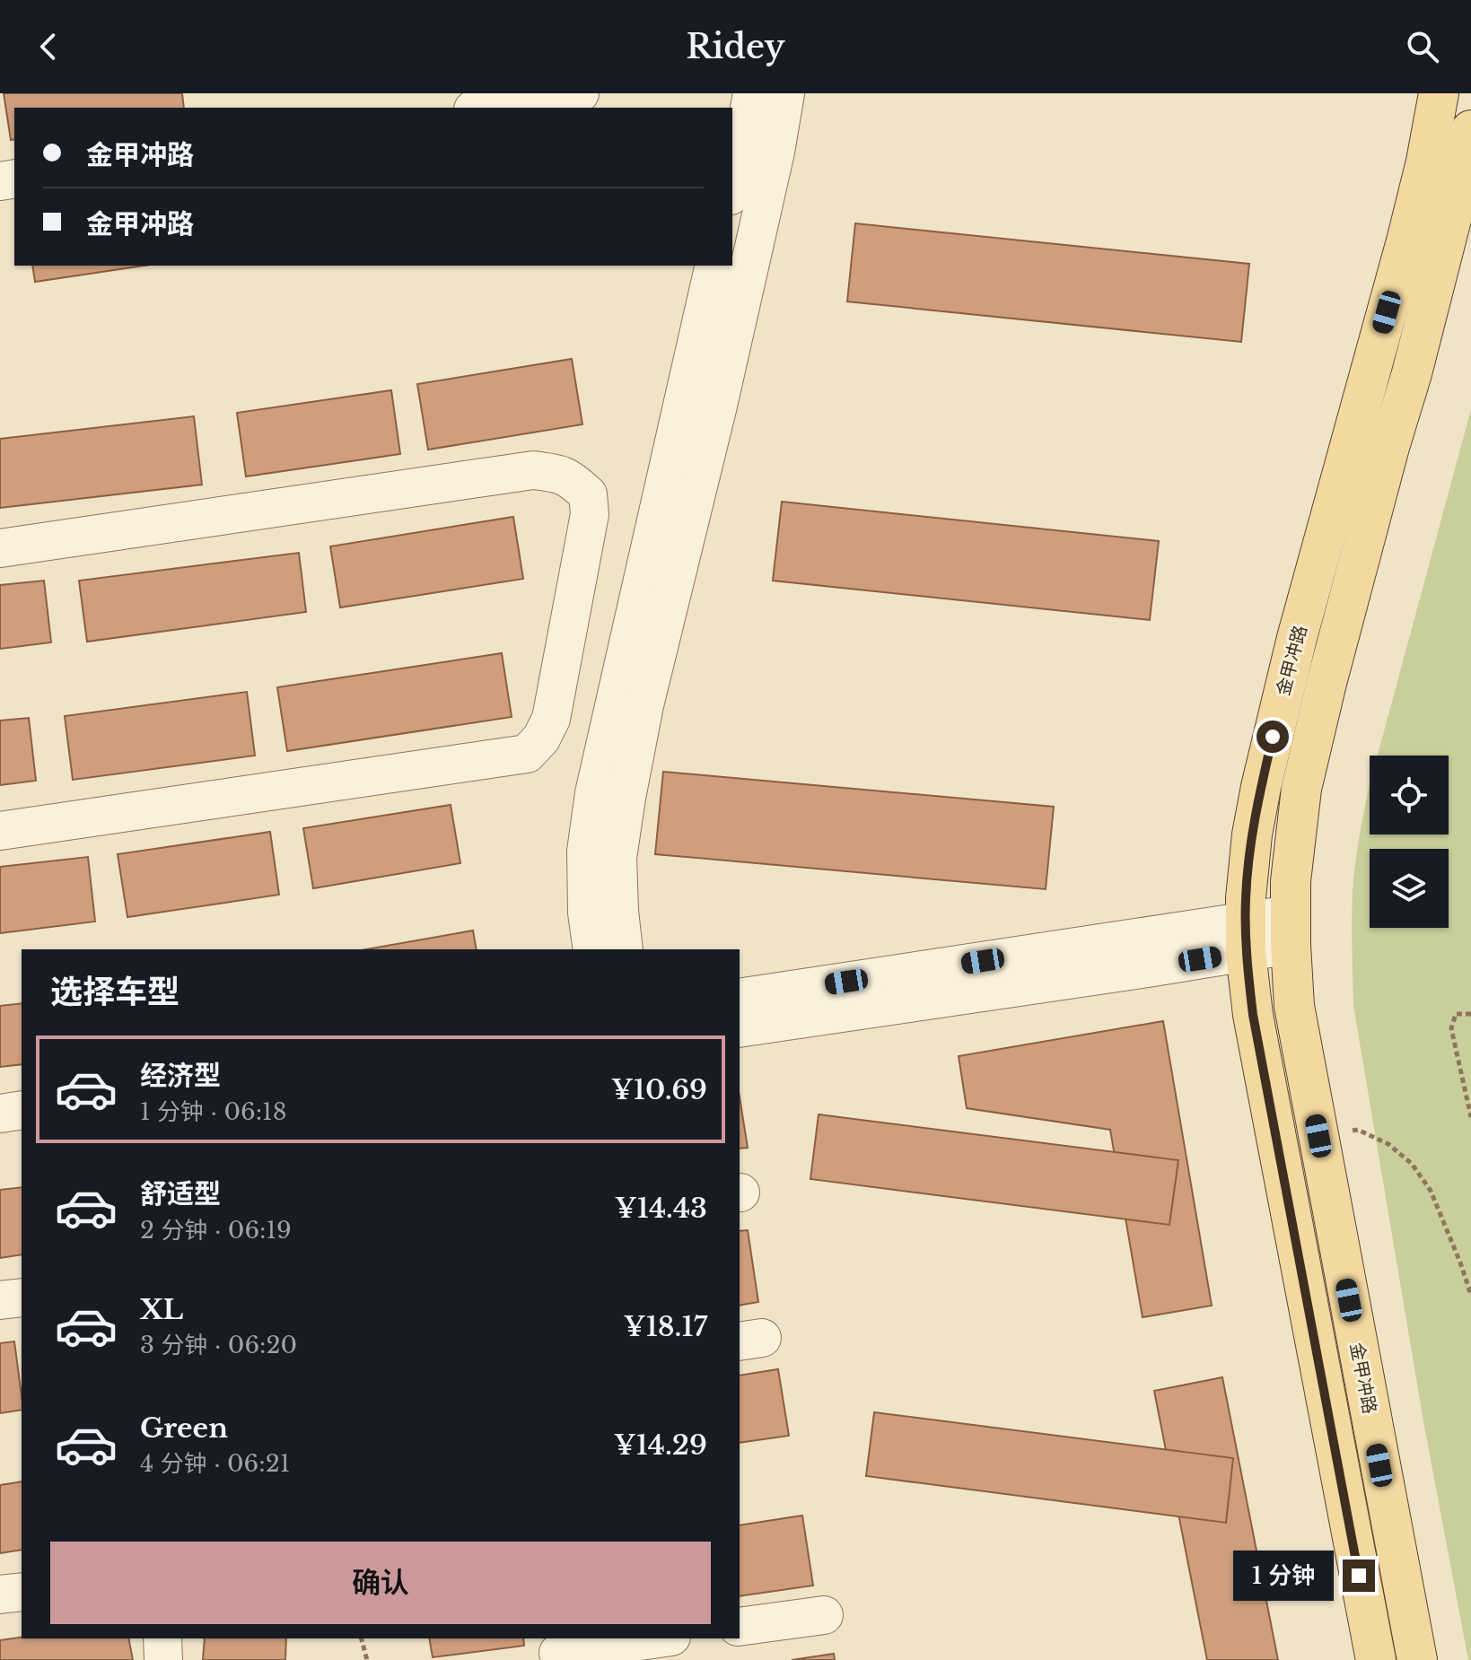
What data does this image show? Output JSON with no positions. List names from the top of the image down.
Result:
{
  "streets": {
    "main road": ["金甲冲路"]
  },
  "page": {
    "header": "Ridey",
    "banner": ["金甲冲路", "金甲冲路"],
    "heading": "选择车型",
    "list": [
      {
        "name": "经济型",
        "note": "1 分钟 · 06:18",
        "value": "¥10.69"
      },
      {
        "name": "舒适型",
        "note": "2 分钟 · 06:19",
        "value": "¥14.43"
      },
      {
        "name": "XL",
        "note": "3 分钟 · 06:20",
        "value": "¥18.17"
      },
      {
        "name": "Green",
        "note": "4 分钟 · 06:21",
        "value": "¥14.29"
      }
    ],
    "buttons": "确认",
    "bubble": "1 分钟"
  }
}
